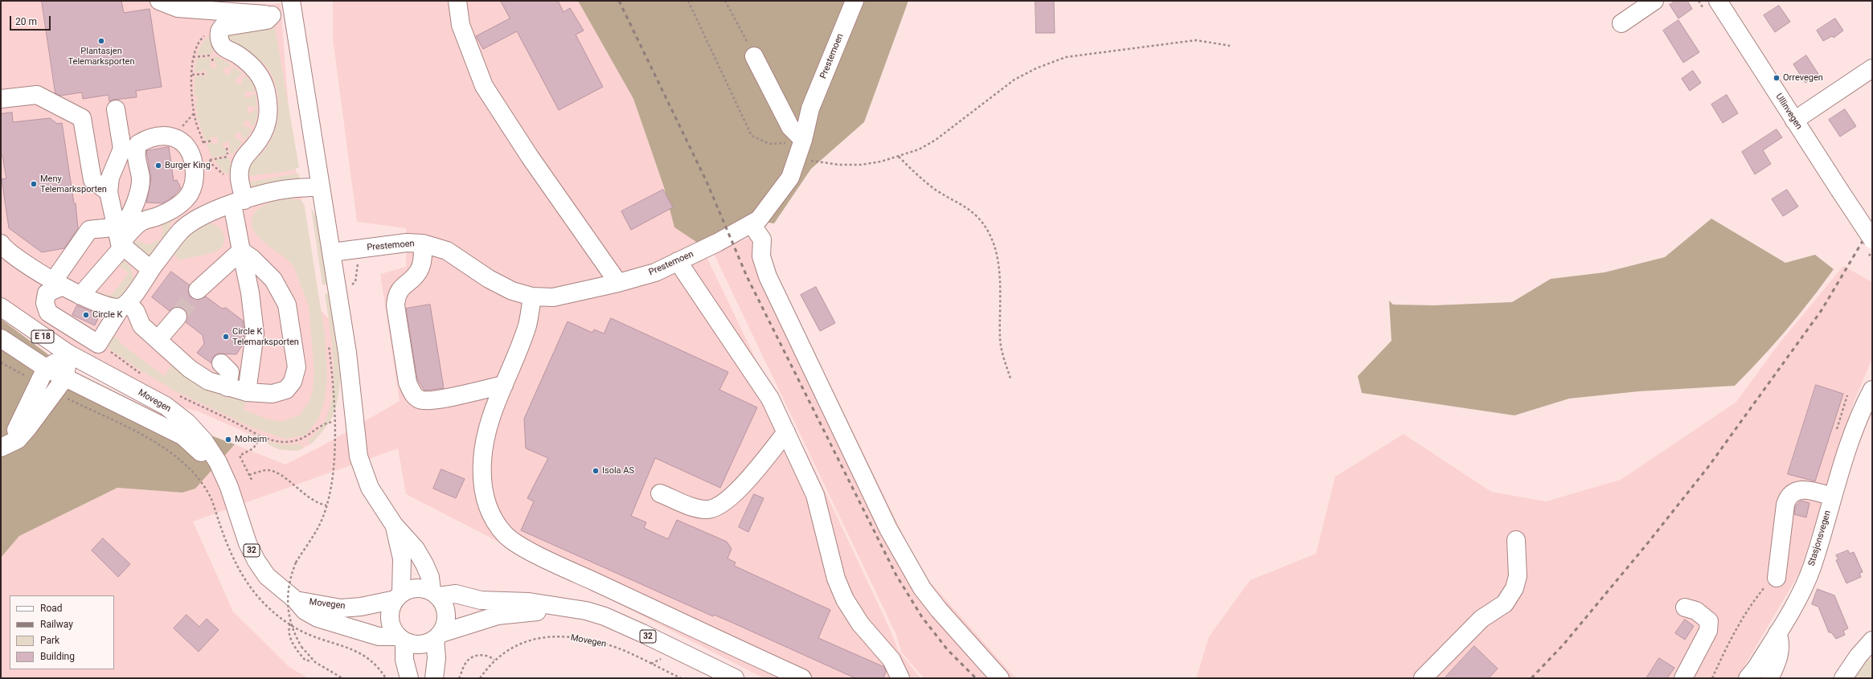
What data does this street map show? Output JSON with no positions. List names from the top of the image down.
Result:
{
  "streets": {
    "main road": [
      "Prestemoen",
      "Ullinvegen",
      "E 18",
      "Movegen",
      "Stasjonsvegen",
      "32"
    ]
  },
  "crossings": [
    ["E 18", "Movegen"],
    ["Movegen", "32"]
  ],
  "places": [
    "Plantasjen Telemarksporten",
    "Orrevegen",
    "Burger King",
    "Meny Telemarksporten",
    "Circle K",
    "Circle K Telemarksporten",
    "Moheim",
    "Isola AS"
  ],
  "legend": [
    "Road",
    "Railway",
    "Park",
    "Building"
  ],
  "scale_bar": "20 m"
}
